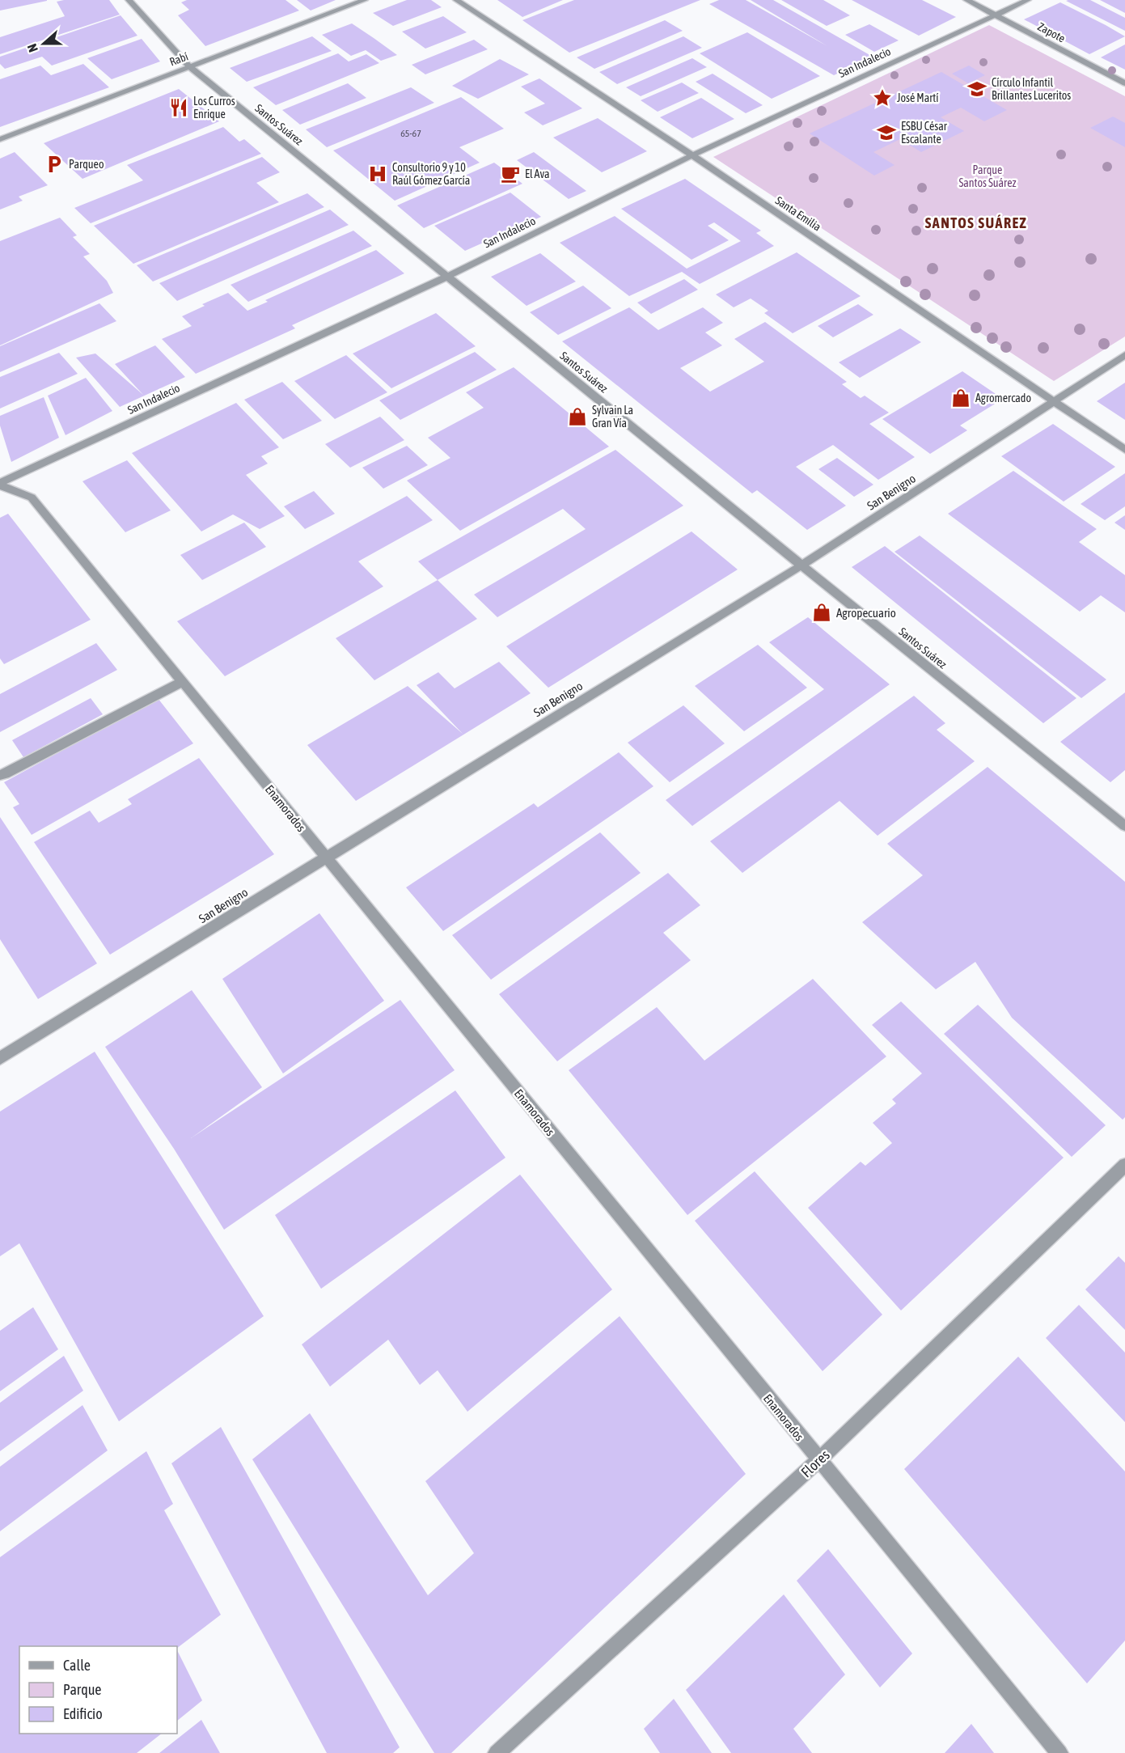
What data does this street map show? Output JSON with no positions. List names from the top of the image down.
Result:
{
  "streets": {
    "street": [
      "Zapote",
      "Rabí",
      "San Indalecio",
      "Santos Suárez",
      "Santa Emilia",
      "San Benigno",
      "Enamorados",
      "Flores"
    ]
  },
  "crossings": [
    ["Zapote", "San Indalecio"],
    ["Rabí", "Santos Suárez"],
    ["San Indalecio", "Santos Suárez"],
    ["San Indalecio", "Santa Emilia"],
    ["San Indalecio", "Enamorados"],
    ["Santos Suárez", "San Benigno"],
    ["Santa Emilia", "San Benigno"],
    ["San Benigno", "Enamorados"],
    ["Enamorados", "Flores"]
  ],
  "districts": ["SANTOS SUÁREZ"],
  "parks": ["Parque Santos Suárez"],
  "places": {
    "school or university": ["Círculo Infantil Brillantes Luceritos", "ESBU César Escalante"],
    "place": ["José Martí"],
    "restaurant": ["Los Curros Enrique"],
    "parking": ["Parqueo"],
    "hospital": ["Consultorio 9 y 10 Raúl Gómez García"],
    "cafe": ["El Ava"],
    "shop": ["Agromercado", "Sylvain La Gran Vía", "Agropecuario"]
  },
  "house_numbers": ["65-67"],
  "legend": ["Calle", "Parque", "Edificio"],
  "north": "left"
}
